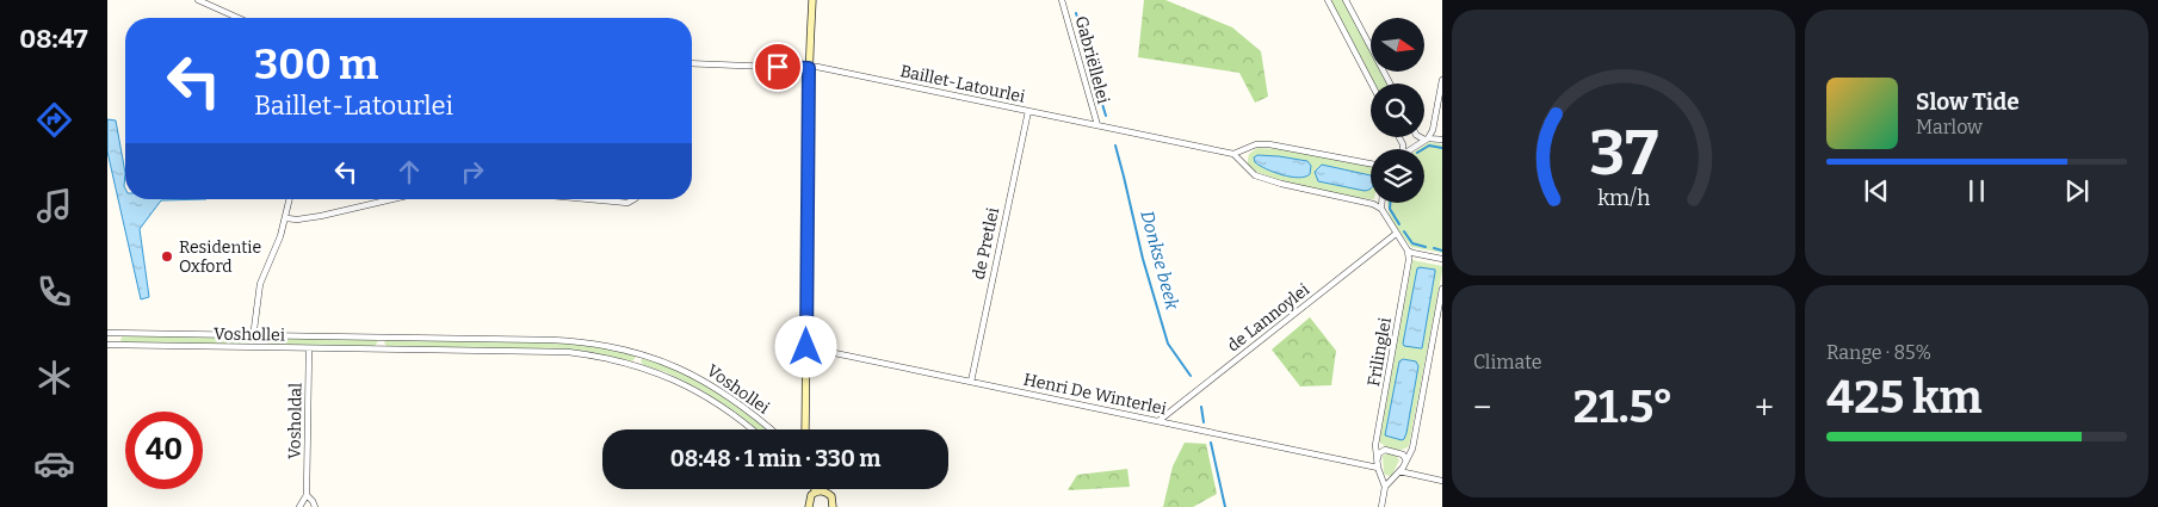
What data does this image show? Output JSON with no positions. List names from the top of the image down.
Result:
{
  "streets": {
    "street": [
      "Gabriëllelei",
      "Baillet-Latourlei",
      "de Pretlei",
      "de Lannoylei",
      "Voshollei",
      "Frilinglei",
      "Henri De Winterlei",
      "Vosholdal"
    ]
  },
  "crossings": [
    ["Gabriëllelei", "Baillet-Latourlei"],
    ["Baillet-Latourlei", "de Pretlei"],
    ["de Pretlei", "Henri De Winterlei"],
    ["de Lannoylei", "Henri De Winterlei"],
    ["Voshollei", "Vosholdal"],
    ["Frilinglei", "Henri De Winterlei"]
  ],
  "water": ["Donkse beek"],
  "places": ["Residentie Oxford"],
  "north": "right",
  "page": {
    "tabs": "08:47",
    "turn": ["300 m", "Baillet-Latourlei"],
    "song": ["Slow Tide", "Marlow"],
    "tile": [
      "Climate",
      ["Range · 85%", "425 km"]
    ],
    "heat": ["−", "21.5°", "+"],
    "limit": "40",
    "trip": "08:48 · 1 min · 330 m",
    "gauge": ["37", "km/h"]
  }
}
